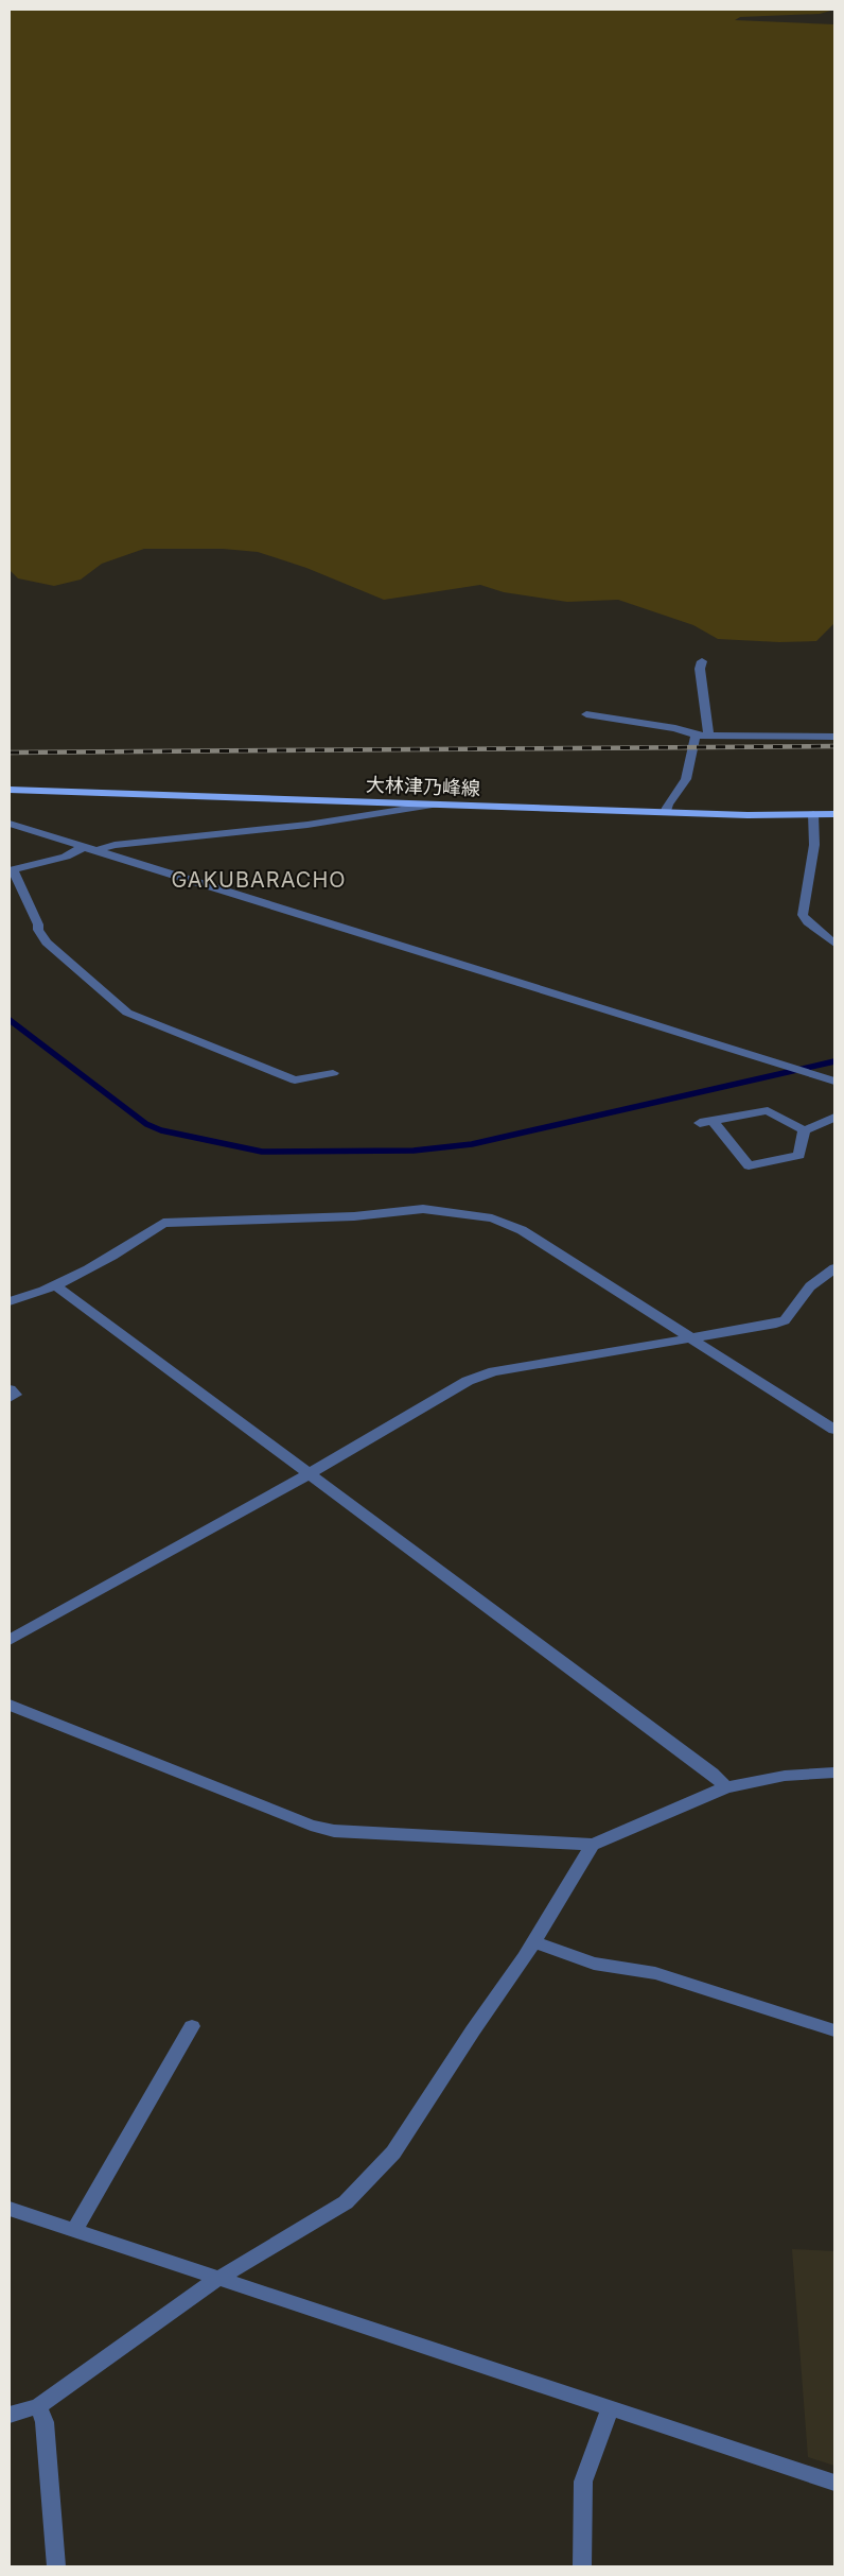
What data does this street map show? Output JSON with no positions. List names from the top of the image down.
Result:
{
  "streets": {
    "main road": ["大林津乃峰線"]
  },
  "districts": ["GAKUBARACHO"]
}
